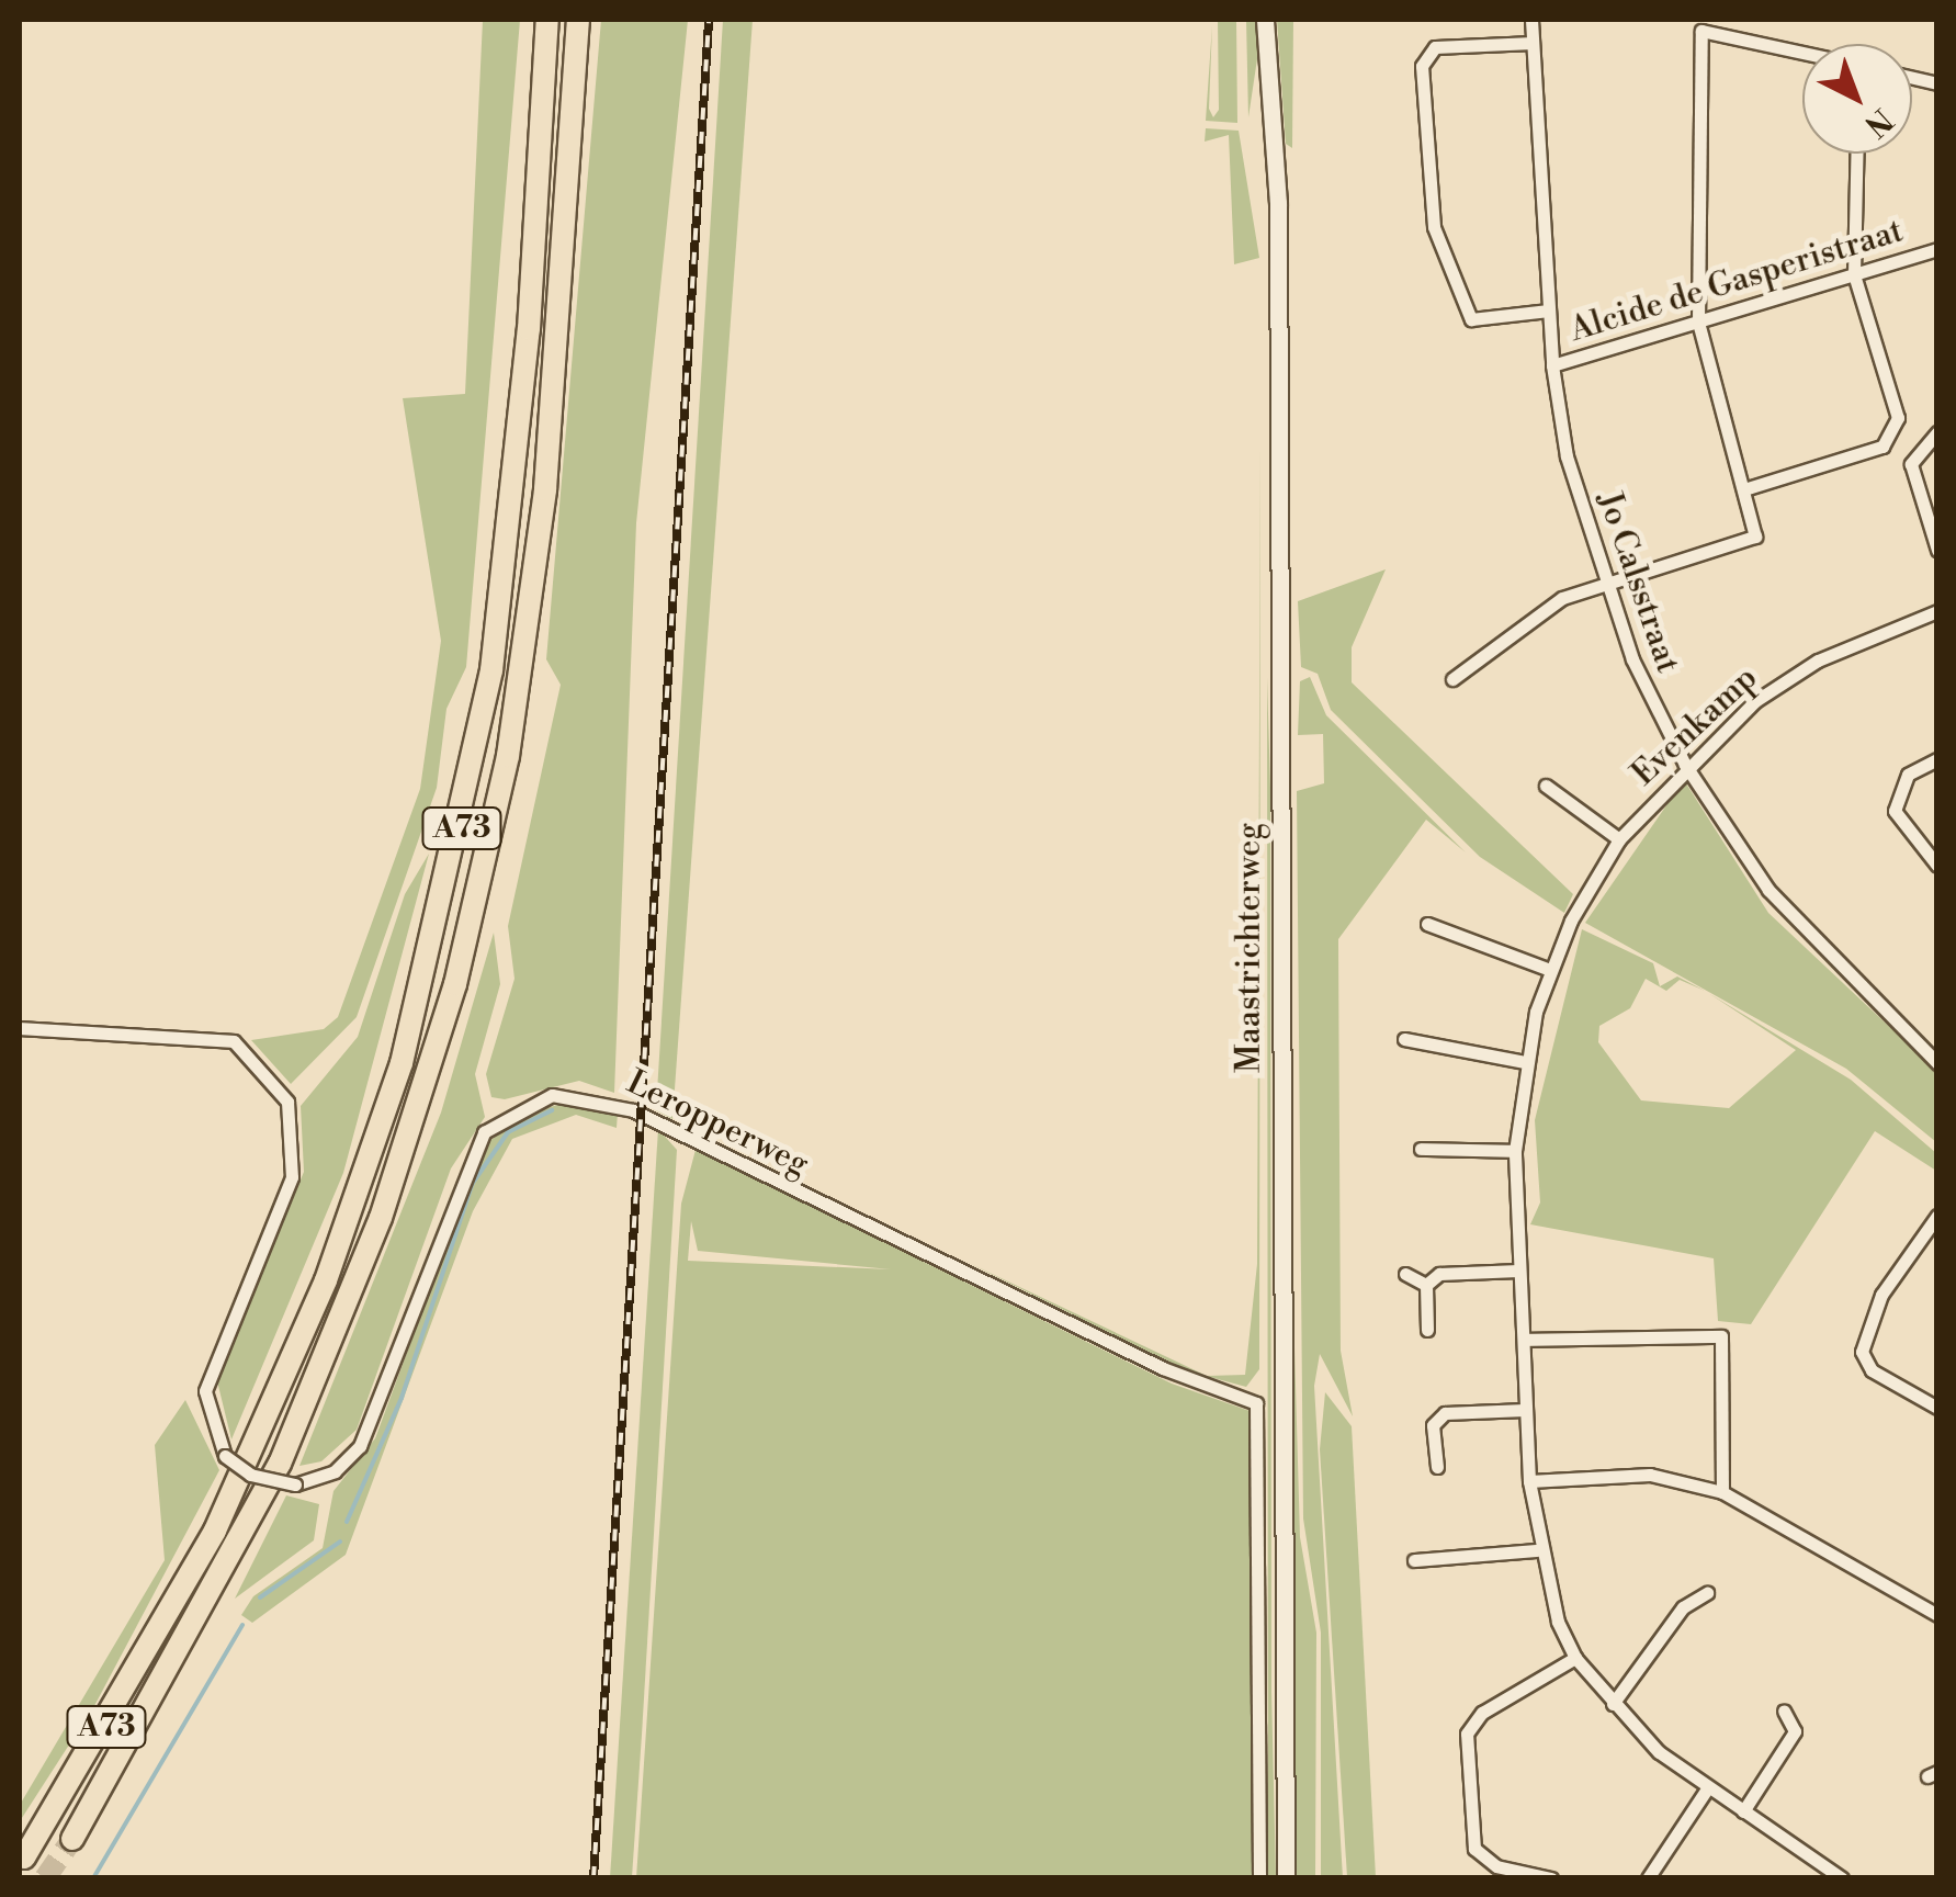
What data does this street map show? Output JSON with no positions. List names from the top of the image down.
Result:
{
  "streets": {
    "highway": ["A73"],
    "main road": ["Maastrichterweg"],
    "street": [
      "Alcide de Gasperistraat",
      "Jo Calsstraat",
      "Evenkamp",
      "Leropperweg"
    ]
  },
  "crossings": [
    ["Alcide de Gasperistraat", "Jo Calsstraat"],
    ["Jo Calsstraat", "Evenkamp"]
  ],
  "north": "bottom right"
}
